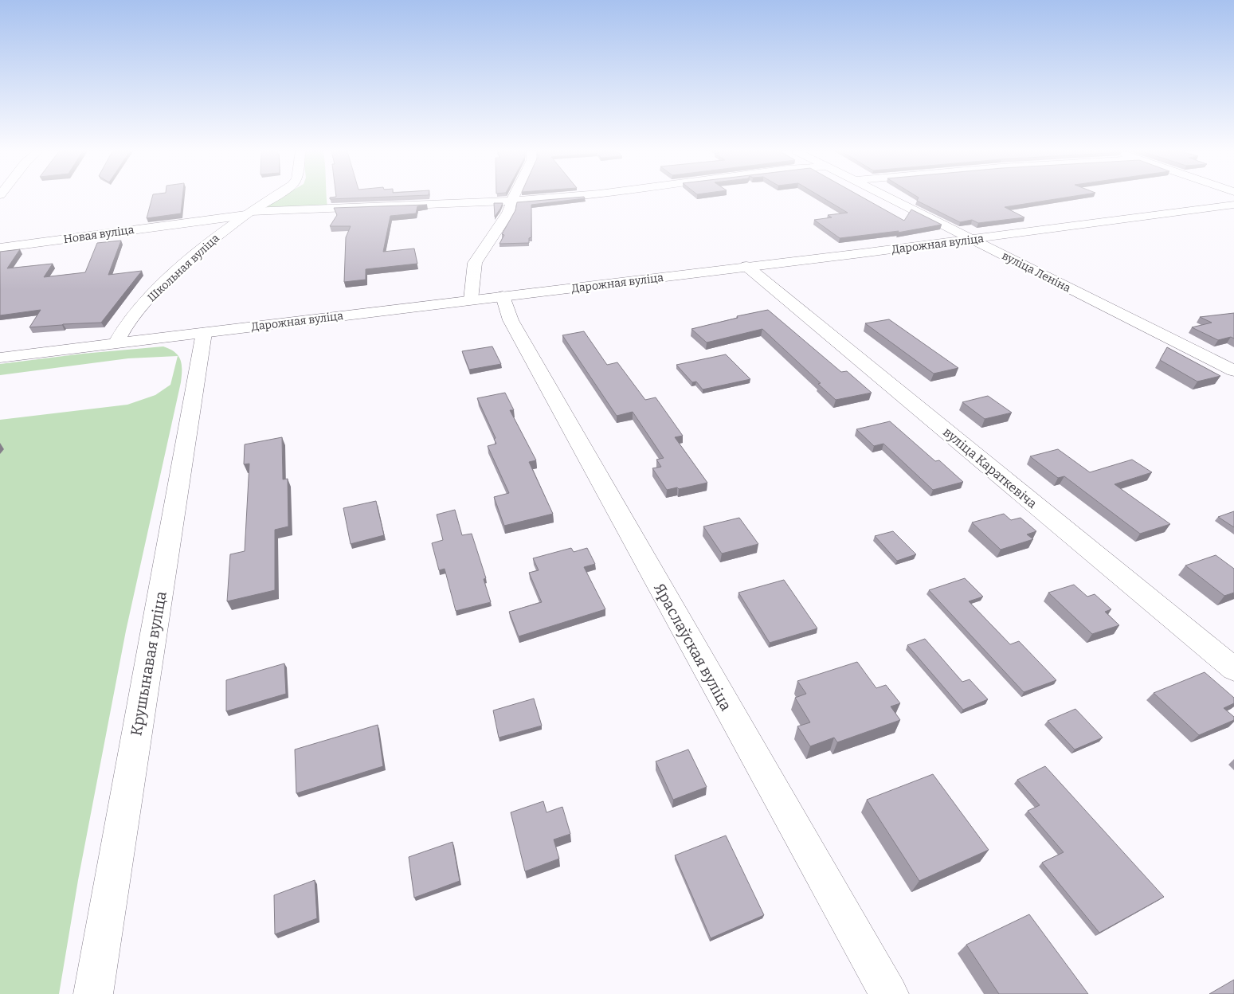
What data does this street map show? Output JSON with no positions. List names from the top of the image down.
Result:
{
  "streets": {
    "street": [
      "Новая вуліца",
      "Дарожная вуліца",
      "Школьная вуліца",
      "вуліца Леніна",
      "вуліца Караткевіча",
      "Яраслаўская вуліца",
      "Крушынавая вуліца"
    ]
  },
  "crossings": [
    ["Новая вуліца", "Школьная вуліца"],
    ["Дарожная вуліца", "Школьная вуліца"],
    ["Дарожная вуліца", "вуліца Леніна"],
    ["Дарожная вуліца", "вуліца Караткевіча"],
    ["Дарожная вуліца", "Яраслаўская вуліца"],
    ["Дарожная вуліца", "Крушынавая вуліца"]
  ]
}
